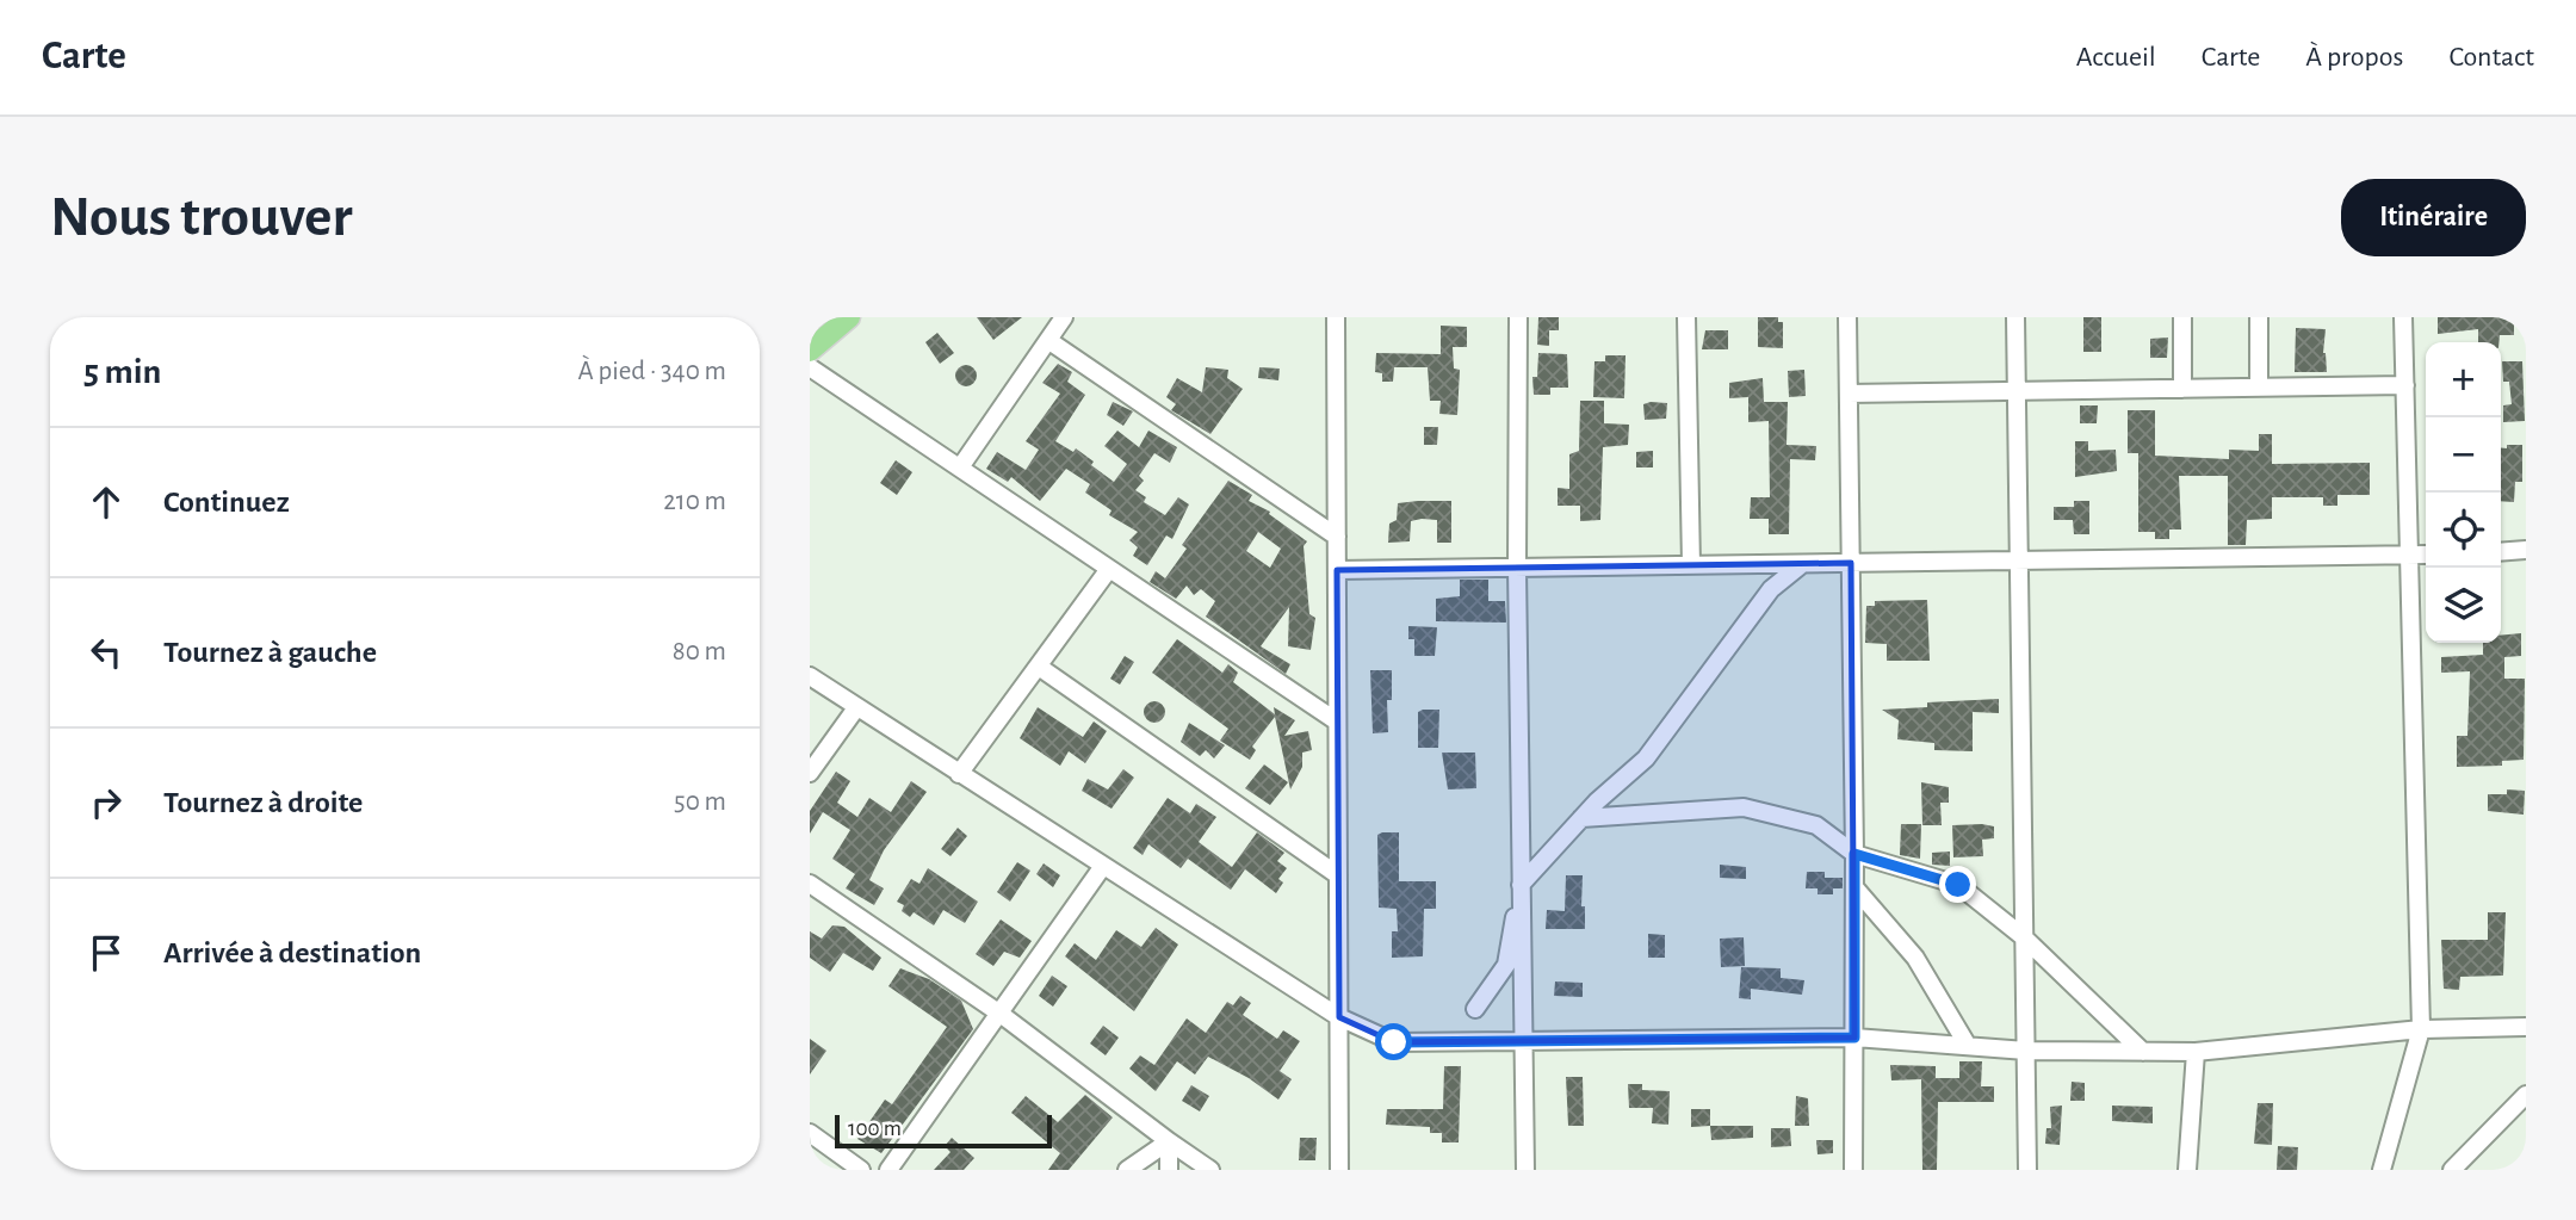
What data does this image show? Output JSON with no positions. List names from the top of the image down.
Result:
{
  "scale_bar": "100 m",
  "page": {
    "header": "Carte",
    "nav": [
      "Accueil",
      "Carte",
      "À propos",
      "Contact"
    ],
    "buttons": "Itinéraire",
    "title": "Nous trouver",
    "heading": ["5 min", "À pied · 340 m"],
    "map_buttons": ["+", "−"],
    "list": [
      ["Continuez", "210 m"],
      ["Tournez à gauche", "80 m"],
      ["Tournez à droite", "50 m"],
      "Arrivée à destination"
    ],
    "scale": "100 m"
  }
}
